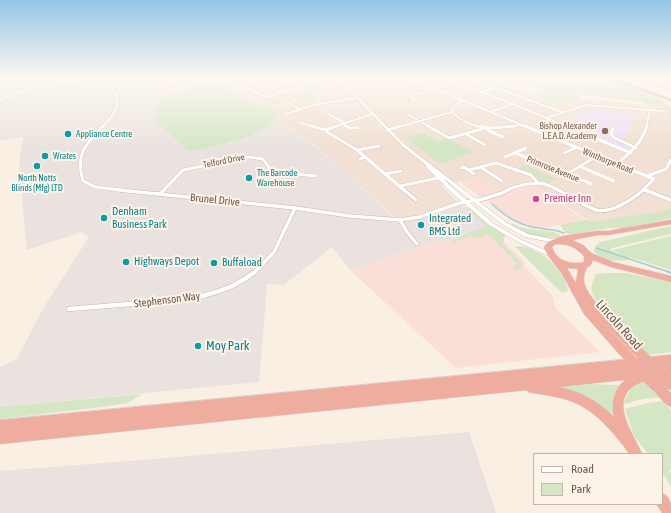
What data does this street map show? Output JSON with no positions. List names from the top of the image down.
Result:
{
  "streets": {
    "highway": ["Lincoln Road"],
    "street": [
      "Telford Drive",
      "Winthorpe Road",
      "Primrose Avenue",
      "Brunel Drive",
      "Stephenson Way"
    ]
  },
  "crossings": [
    ["Telford Drive", "Brunel Drive"],
    ["Brunel Drive", "Stephenson Way"],
    ["Brunel Drive", "Lincoln Road"]
  ],
  "places": [
    "Bishop Alexander L.E.A.D. Academy",
    "Appliance Centre",
    "Wrates",
    "North Notts Blinds (Mfg) LTD",
    "The Barcode Warehouse",
    "Premier Inn",
    "Denham Business Park",
    "Integrated BMS Ltd",
    "Highways Depot",
    "Buffaload",
    "Moy Park"
  ],
  "legend": ["Road", "Park"]
}
